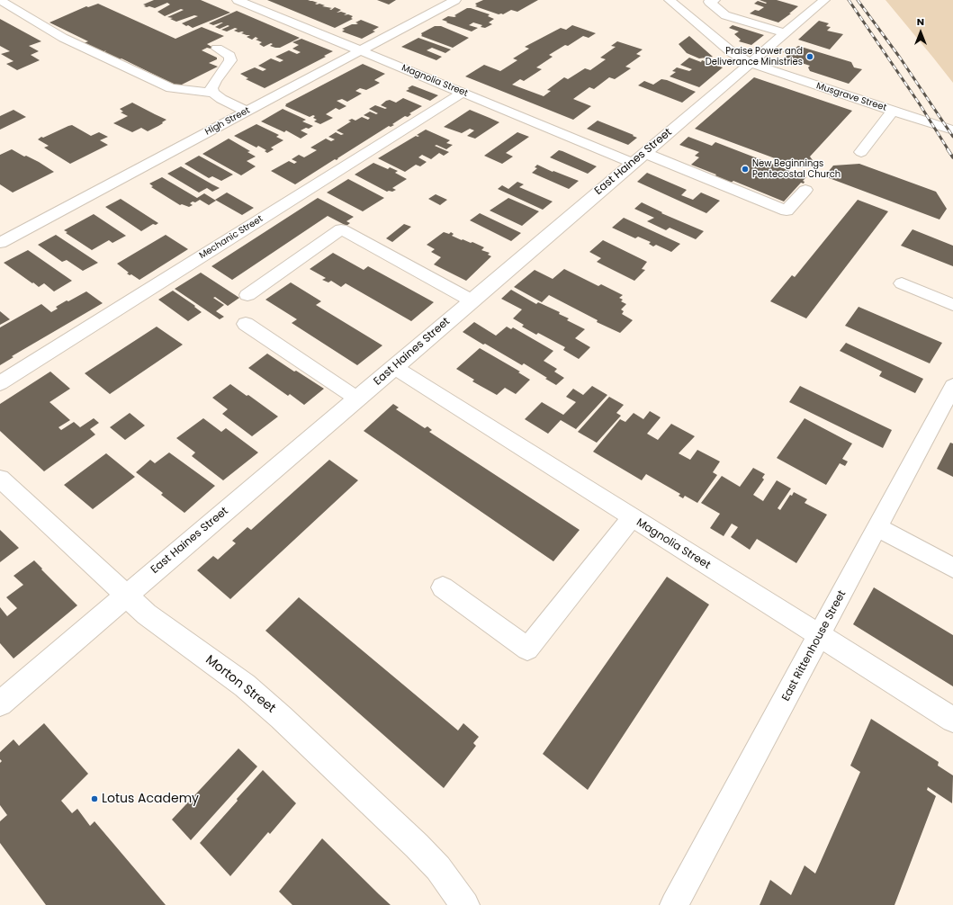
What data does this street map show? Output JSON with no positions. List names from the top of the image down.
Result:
{
  "streets": {
    "street": [
      "Magnolia Street",
      "Musgrave Street",
      "High Street",
      "East Haines Street",
      "Mechanic Street",
      "East Rittenhouse Street",
      "Morton Street"
    ]
  },
  "crossings": [
    ["Magnolia Street", "High Street"],
    ["Magnolia Street", "East Haines Street"],
    ["Magnolia Street", "Mechanic Street"],
    ["Magnolia Street", "East Rittenhouse Street"],
    ["Musgrave Street", "East Haines Street"],
    ["East Haines Street", "Morton Street"]
  ],
  "places": ["Praise Power and Deliverance Ministries", "New Beginnings Pentecostal Church", "Lotus Academy"],
  "north": "top"
}
